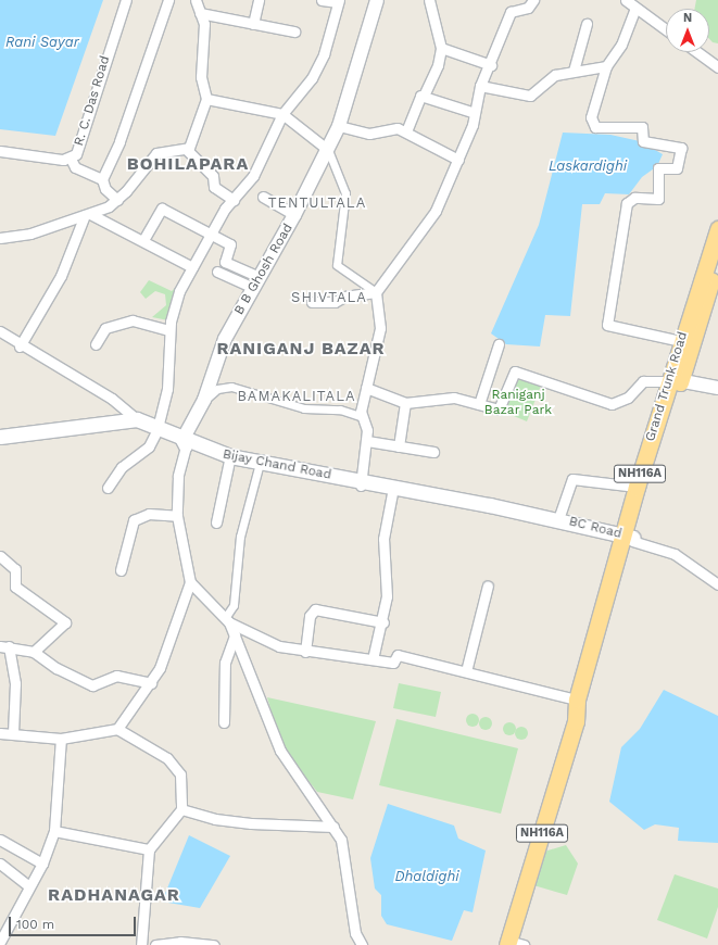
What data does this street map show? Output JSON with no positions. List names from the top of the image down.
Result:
{
  "streets": {
    "highway": ["Grand Trunk Road", "NH116A"],
    "main road": ["Bijay Chand Road", "BC Road"],
    "street": ["R. C. Das Road", "B B Ghosh Road"]
  },
  "crossings": [
    ["B B Ghosh Road", "Bijay Chand Road"],
    ["Grand Trunk Road", "BC Road"],
    ["Bijay Chand Road", "BC Road"]
  ],
  "districts": [
    "BOHILAPARA",
    "TENTULTALA",
    "SHIVTALA",
    "RANIGANJ BAZAR",
    "BAMAKALITALA",
    "RADHANAGAR"
  ],
  "water": ["Rani Sayar", "Laskardighi", "Dhaldighi"],
  "parks": ["Raniganj Bazar Park"],
  "scale_bar": "100 m",
  "north": "top"
}
